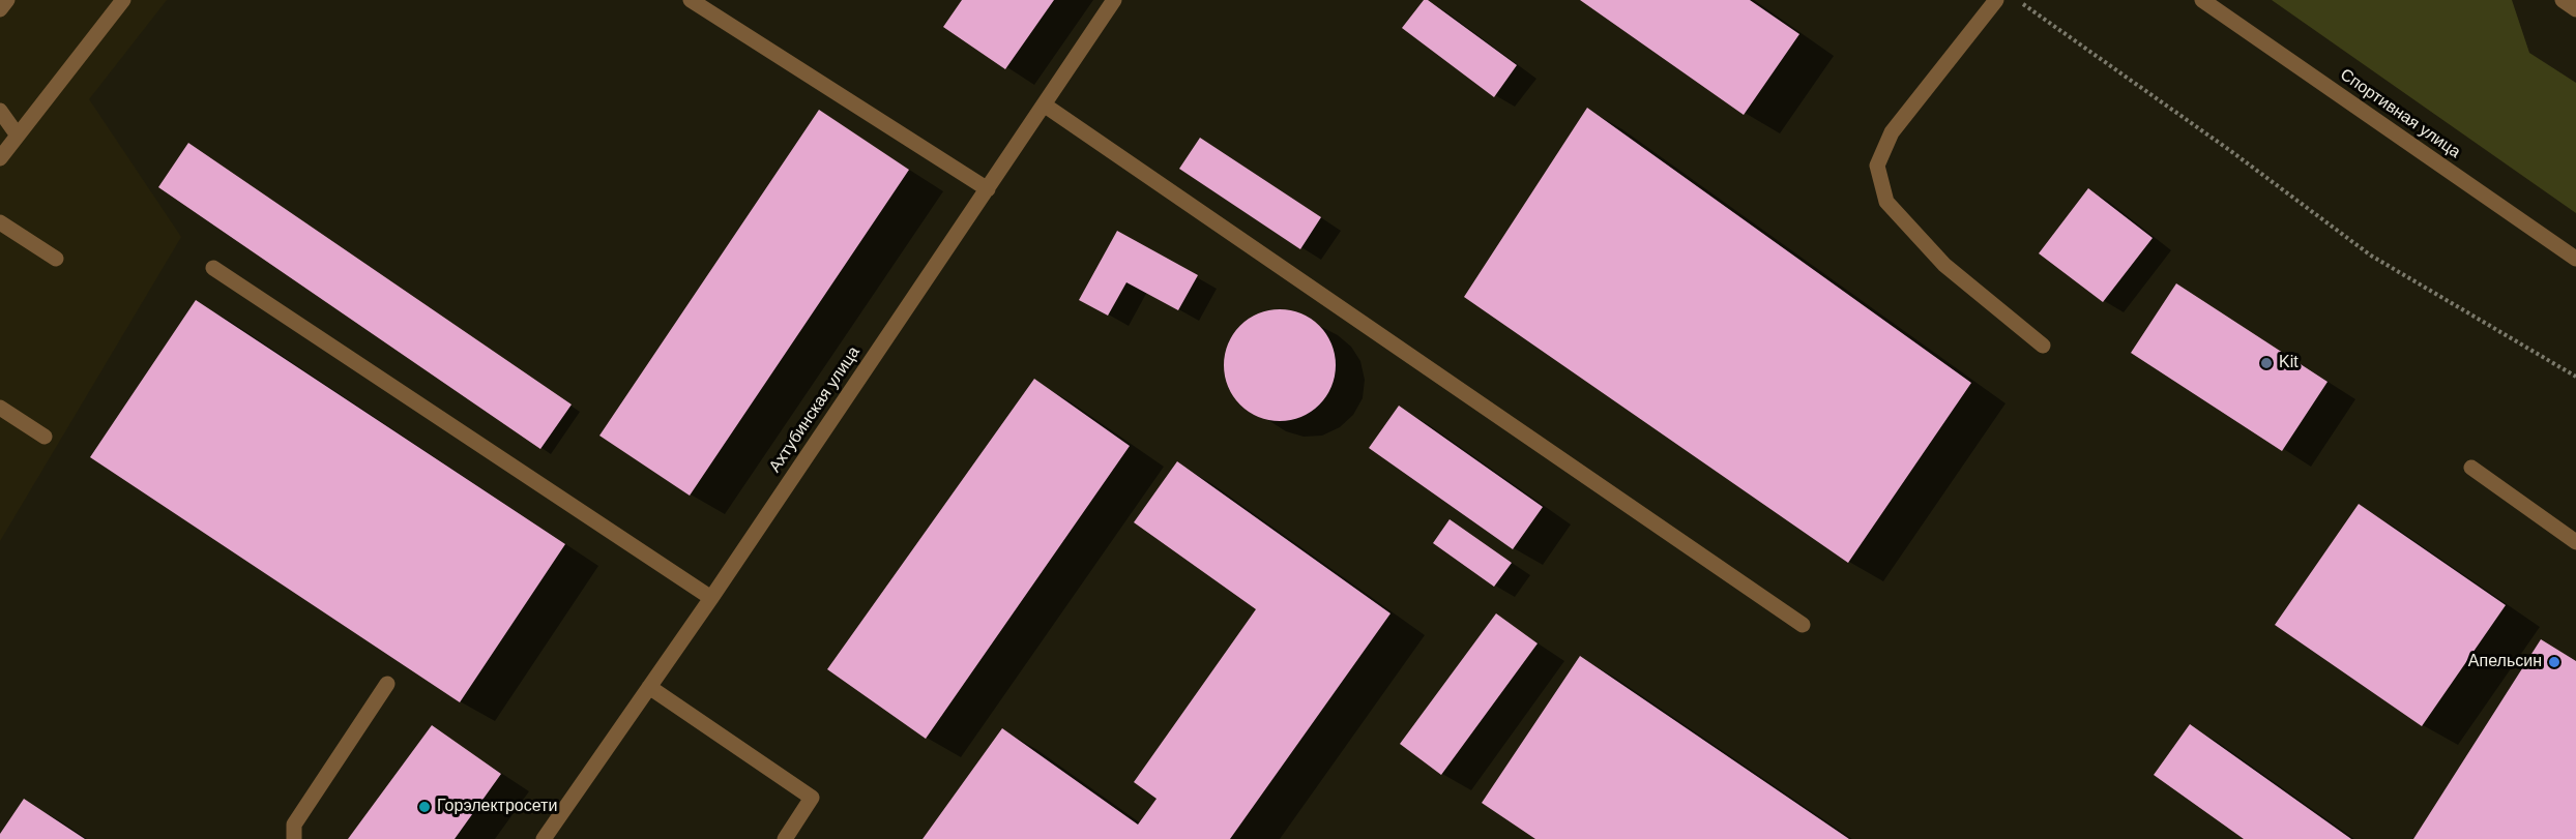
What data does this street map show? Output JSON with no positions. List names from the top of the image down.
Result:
{
  "streets": {
    "street": ["Спортивная улица", "Ахтубинская улица"]
  },
  "places": ["Kit", "Апельсин", "Горэлектросети"]
}
